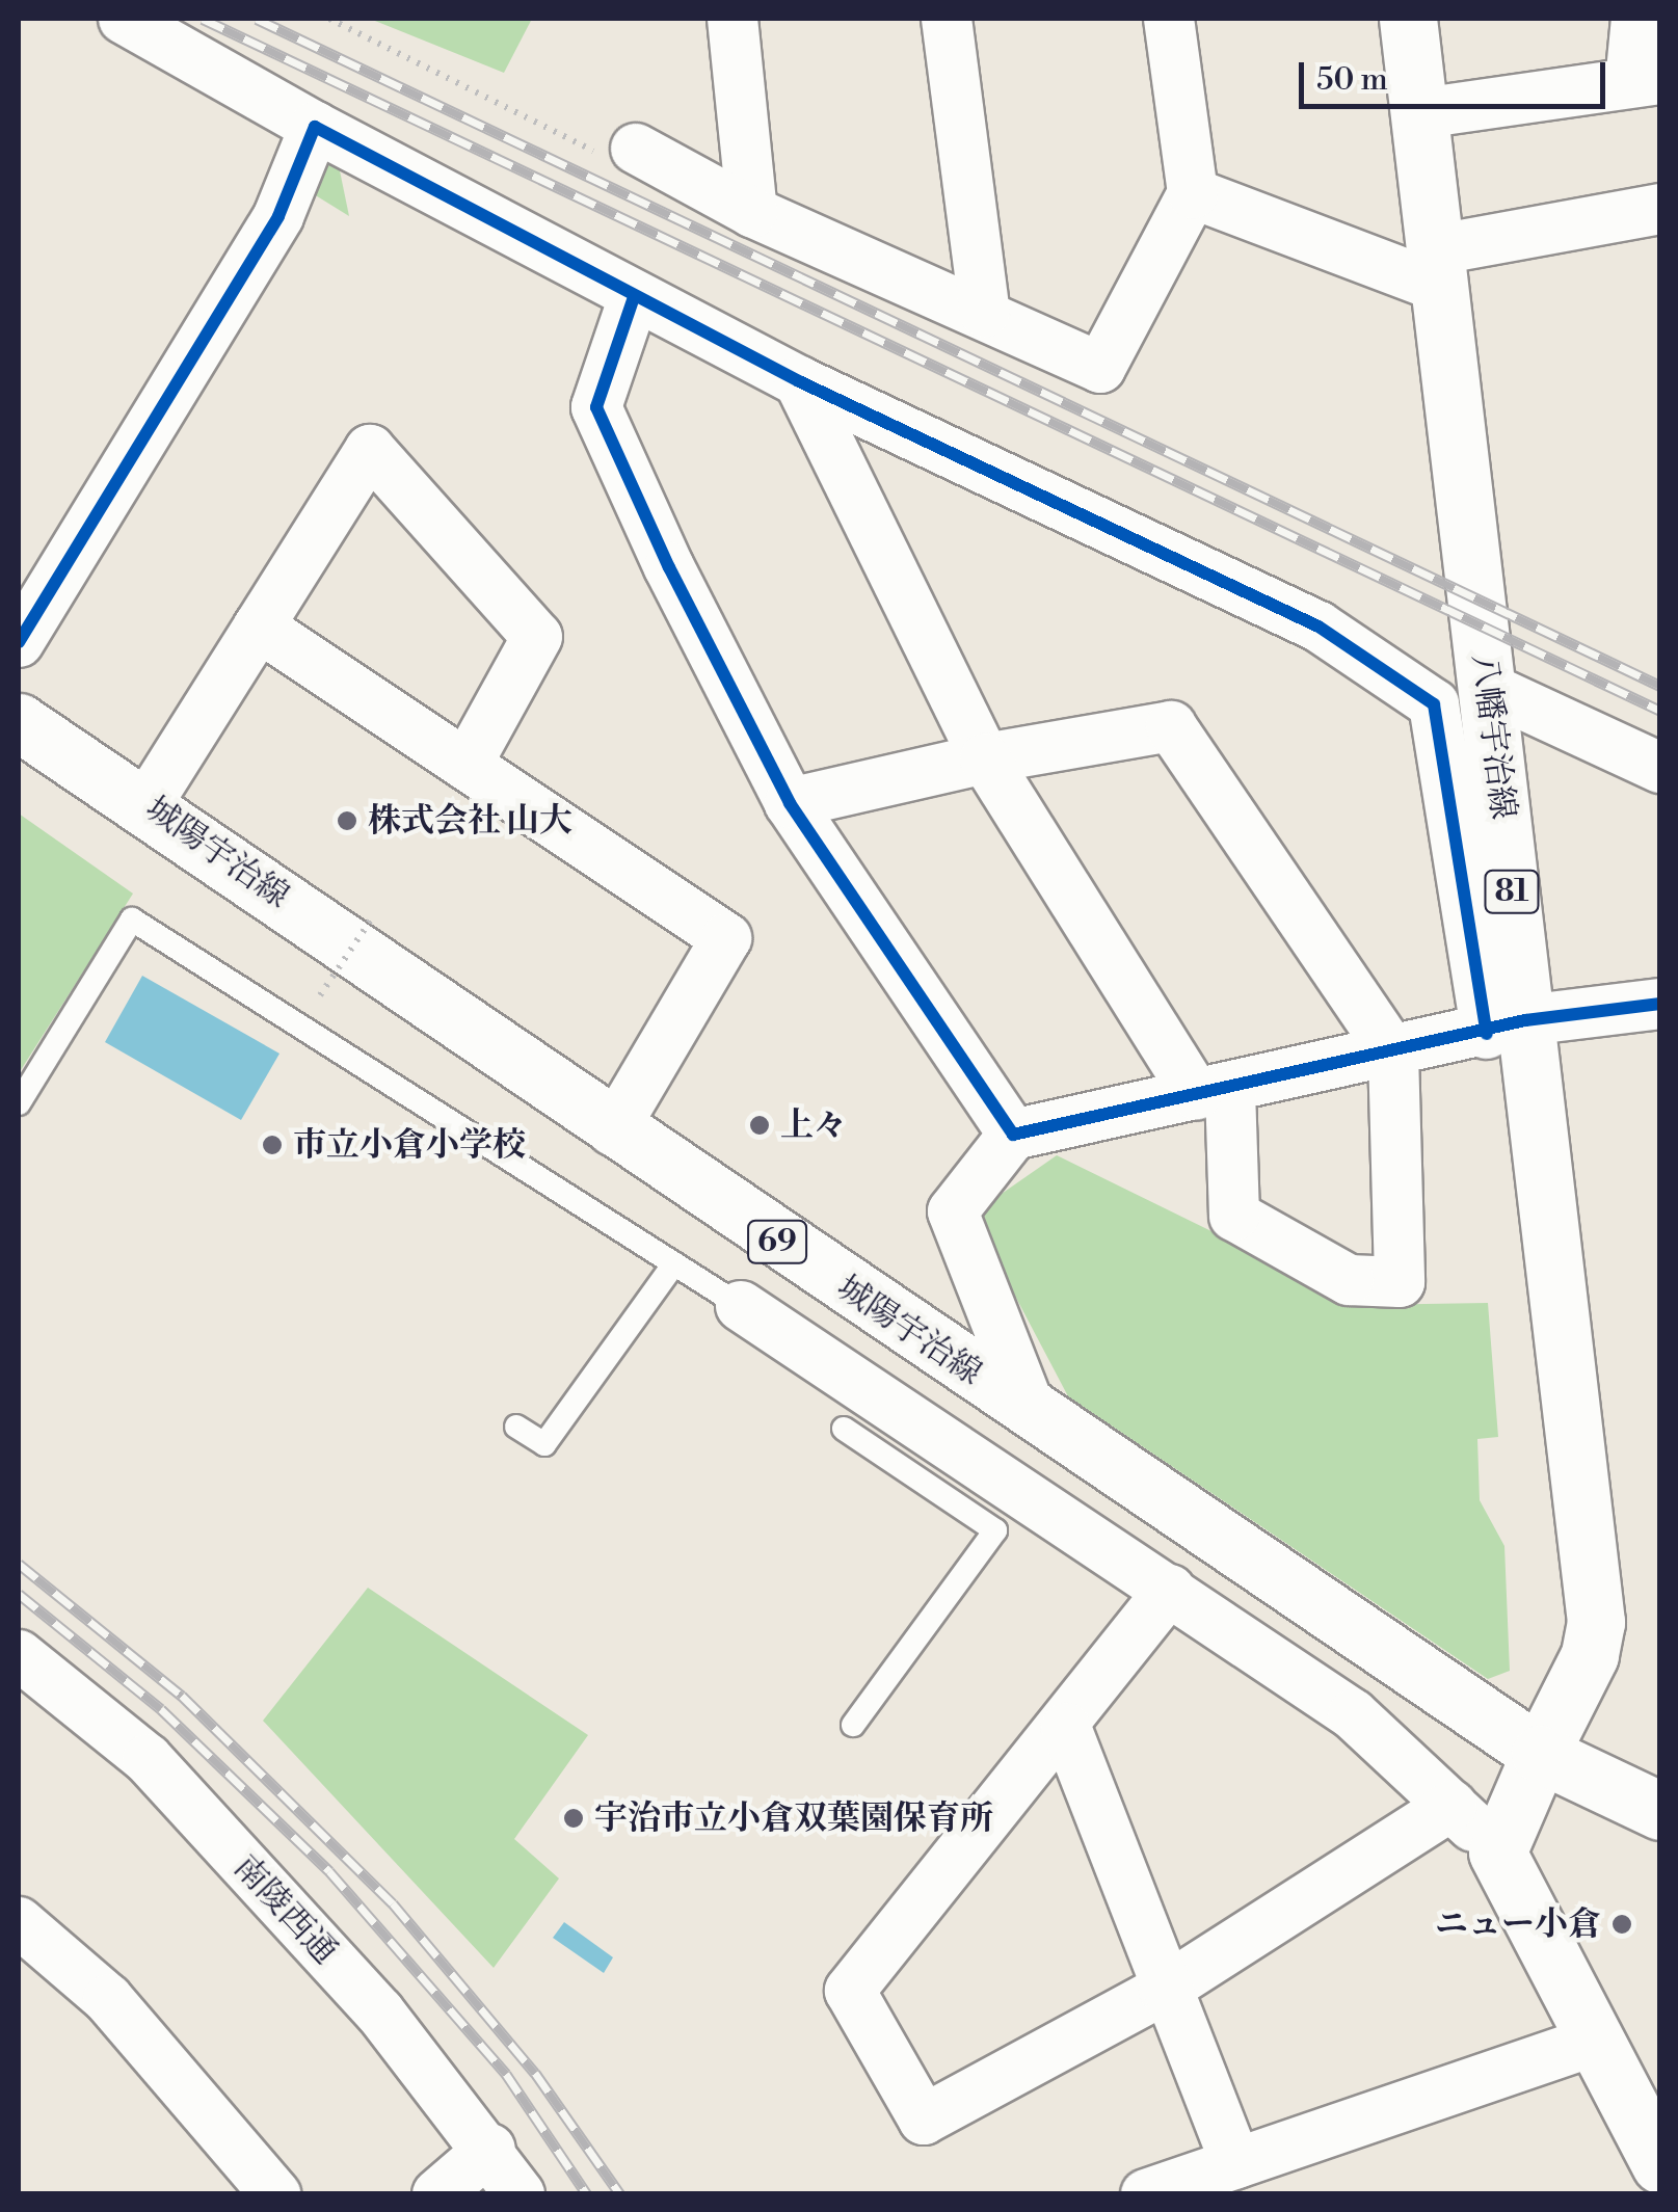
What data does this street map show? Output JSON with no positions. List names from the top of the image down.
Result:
{
  "streets": {
    "main road": [
      "八幡宇治線",
      "城陽宇治線",
      "81",
      "69"
    ],
    "street": ["南陵西通"]
  },
  "crossings": [
    ["八幡宇治線", "城陽宇治線"]
  ],
  "places": [
    "株式会社 山大",
    "上々",
    "市立小倉小学校",
    "宇治市立小倉双葉園保育所",
    "ニュー小倉"
  ],
  "scale_bar": "50 m"
}
